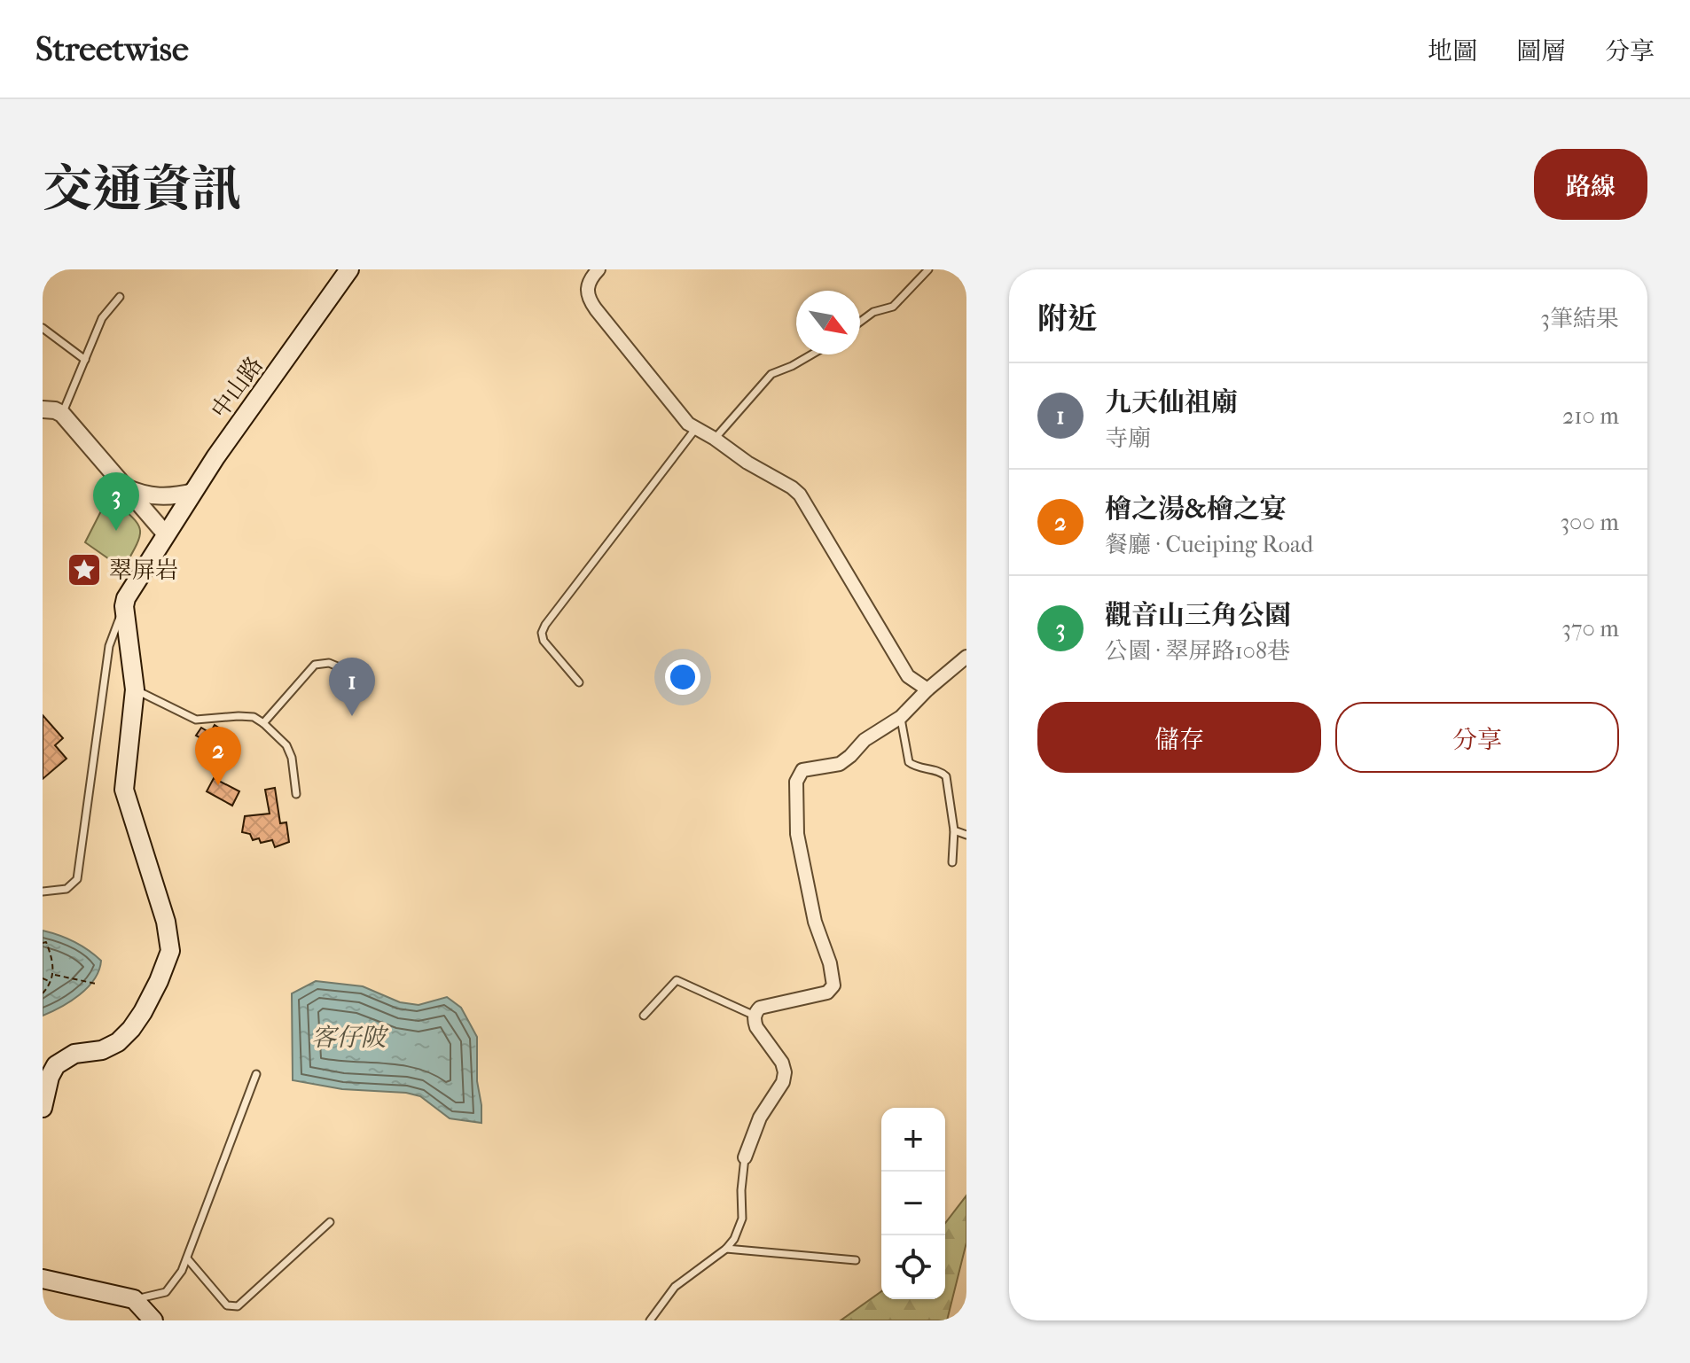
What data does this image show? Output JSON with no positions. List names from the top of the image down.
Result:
{
  "streets": {
    "main road": ["中山路"]
  },
  "water": ["客仔陂"],
  "places": {
    "place": ["翠屏岩"]
  },
  "north": "bottom right",
  "page": {
    "header": "Streetwise",
    "nav": ["地圖", "圖層", "分享"],
    "title": "交通資訊",
    "buttons": [
      "路線",
      ["儲存", "分享"]
    ],
    "heading": ["附近", "3筆結果"],
    "list": [
      {
        "mark": "1",
        "name": "九天仙祖廟",
        "note": "寺廟",
        "value": "210 m"
      },
      {
        "mark": "2",
        "name": "檜之湯&檜之宴",
        "note": "餐廳 · Cueiping Road",
        "value": "300 m"
      },
      {
        "mark": "3",
        "name": "觀音山三角公園",
        "note": "公園 · 翠屏路108巷",
        "value": "370 m"
      }
    ],
    "pins": ["3", "1", "2"],
    "map_buttons": ["+", "−"]
  }
}
